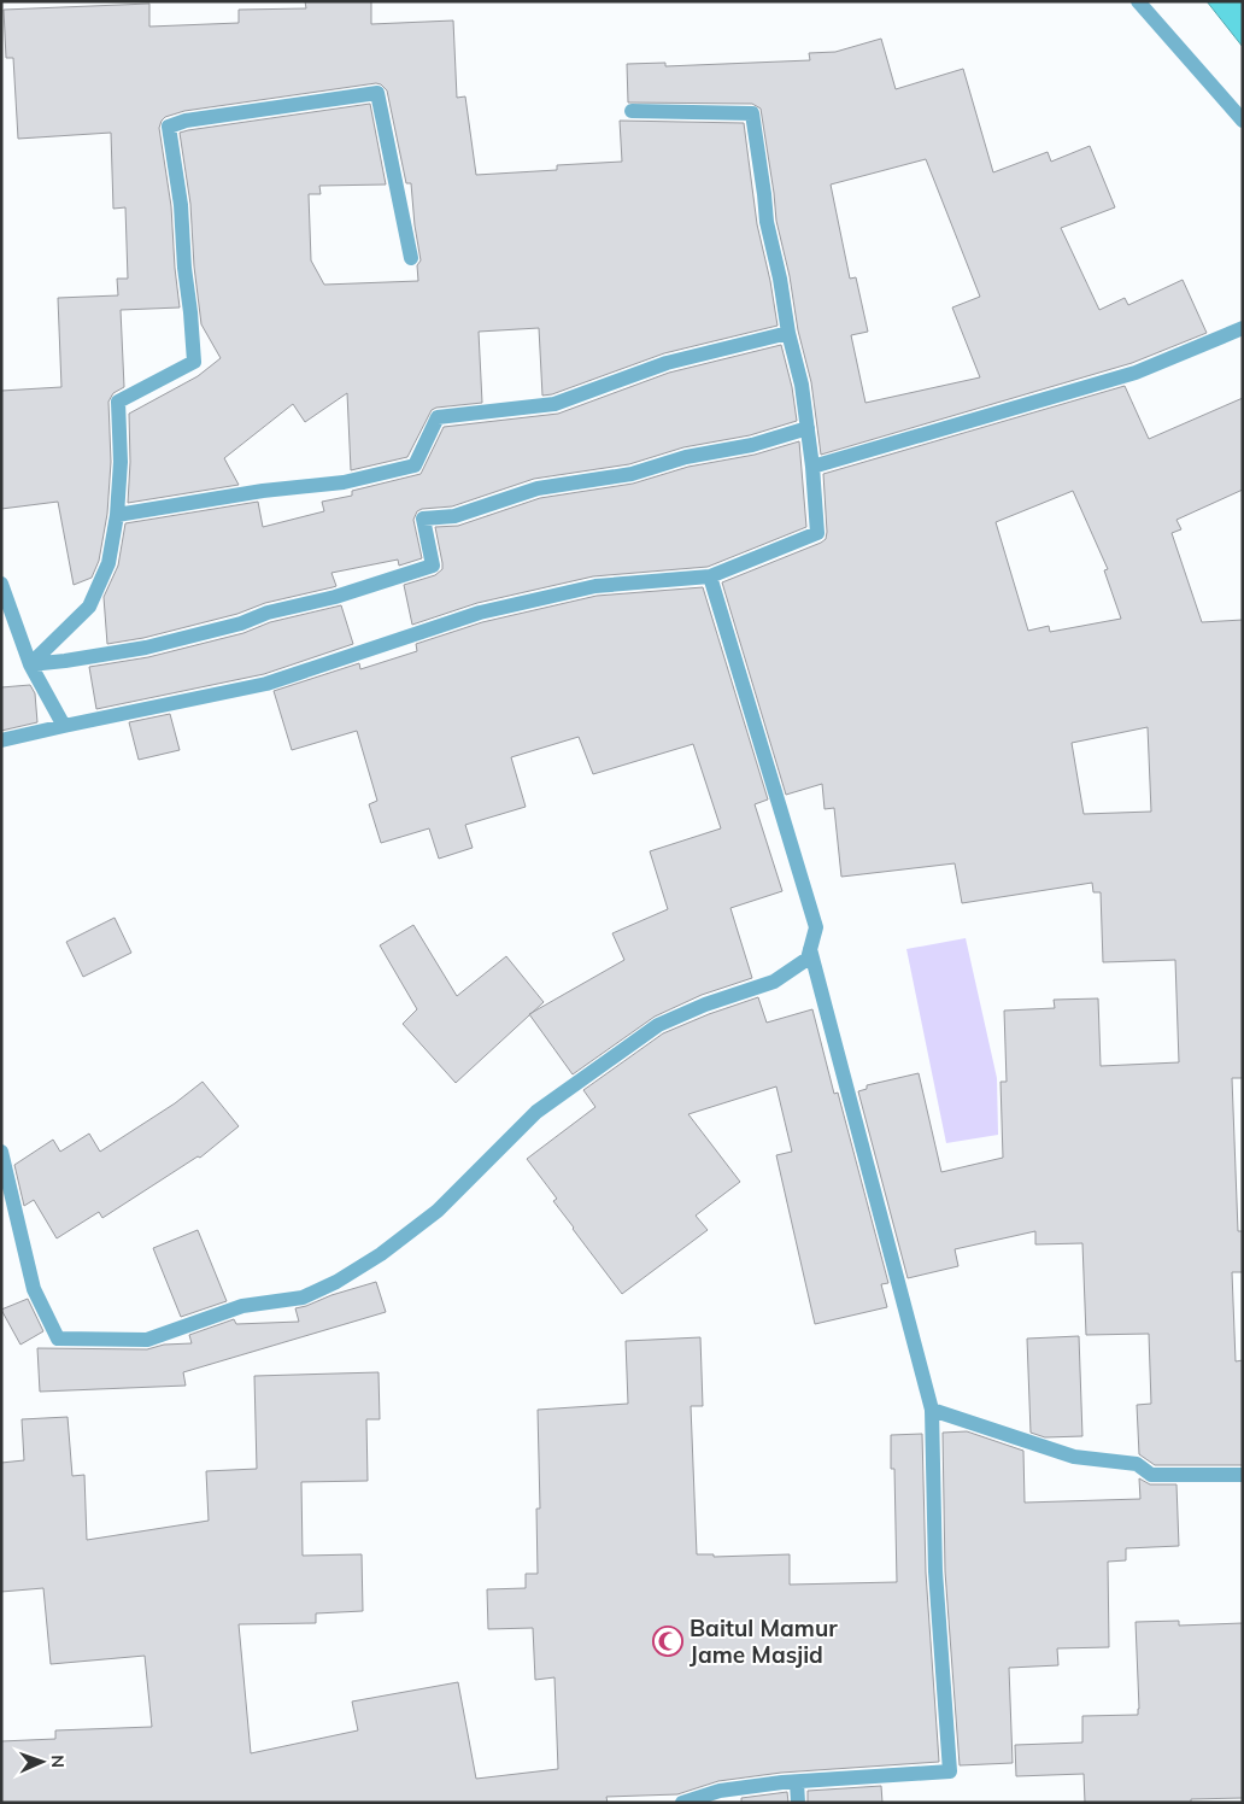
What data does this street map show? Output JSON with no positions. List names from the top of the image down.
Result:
{
  "places": {
    "mosque": ["Baitul Mamur Jame Masjid"]
  },
  "north": "right"
}
